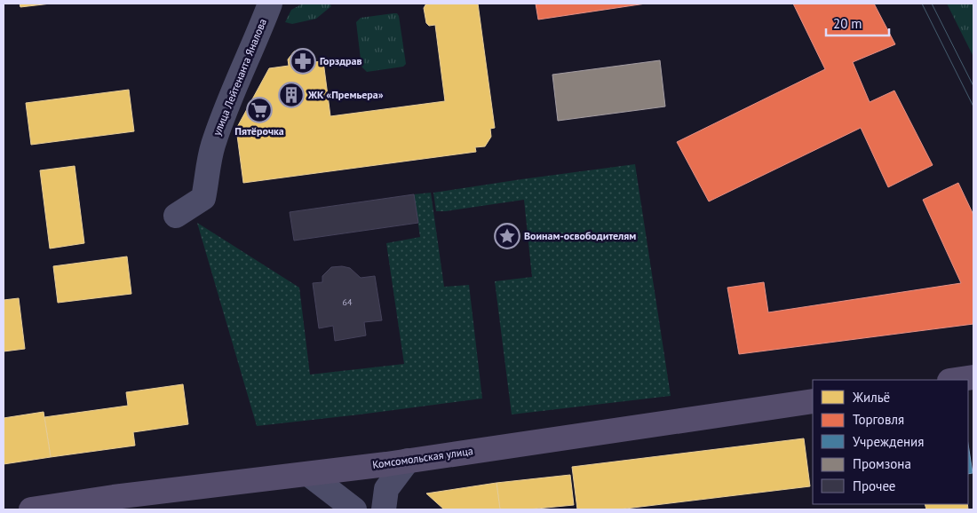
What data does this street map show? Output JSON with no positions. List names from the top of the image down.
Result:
{
  "streets": {
    "main road": ["Комсомольская улица"],
    "street": ["улица Лейтенанта Яналова"]
  },
  "places": {
    "pharmacy": ["Горздрав"],
    "building": ["ЖК «Премьера»"],
    "supermarket": ["Пятёрочка"],
    "place": ["Воинам-освободителям"]
  },
  "house_numbers": ["64"],
  "legend": [
    "Жильё",
    "Торговля",
    "Учреждения",
    "Промзона",
    "Прочее"
  ],
  "scale_bar": "20 m"
}
